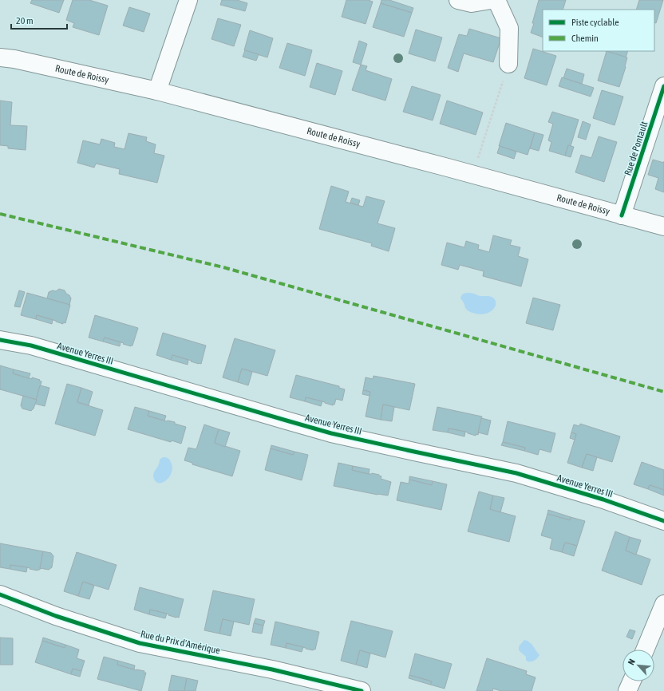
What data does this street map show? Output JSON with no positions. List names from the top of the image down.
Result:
{
  "streets": {
    "street": [
      "Route de Roissy",
      "Rue de Pontault",
      "Avenue Yerres III",
      "Rue du Prix d'Amérique"
    ]
  },
  "crossings": [
    ["Route de Roissy", "Rue de Pontault"]
  ],
  "legend": ["Piste cyclable", "Chemin"],
  "scale_bar": "20 m",
  "north": "top left"
}
